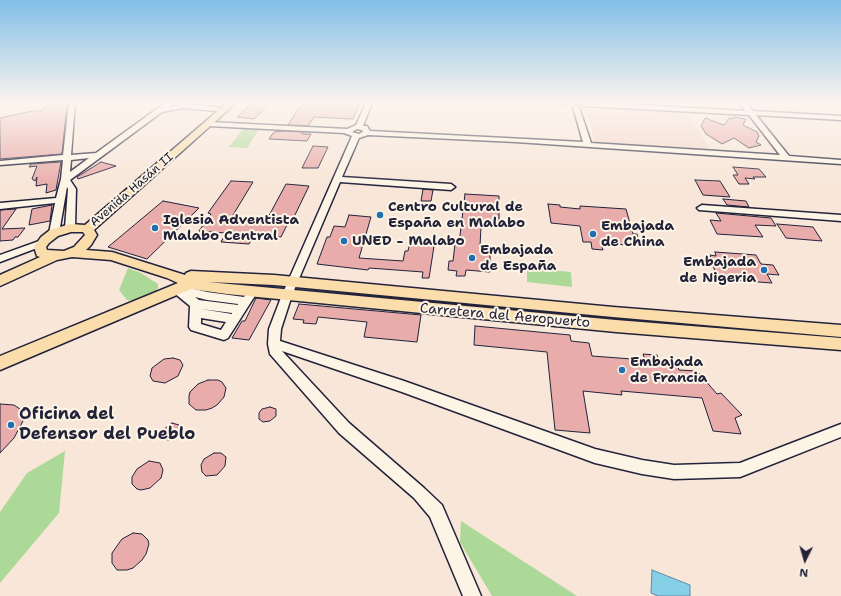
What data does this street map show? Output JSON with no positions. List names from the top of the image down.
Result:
{
  "streets": {
    "main road": ["Avenida Hasán II", "Carretera del Aeropuerto"]
  },
  "places": [
    "Centro Cultural de España en Malabo",
    "Iglesia Adventista Malabo Central",
    "Embajada de China",
    "UNED - Malabo",
    "Embajada de España",
    "Embajada de Nigeria",
    "Embajada de Francia",
    "Oficina del Defensor del Pueblo"
  ],
  "north": "bottom"
}
